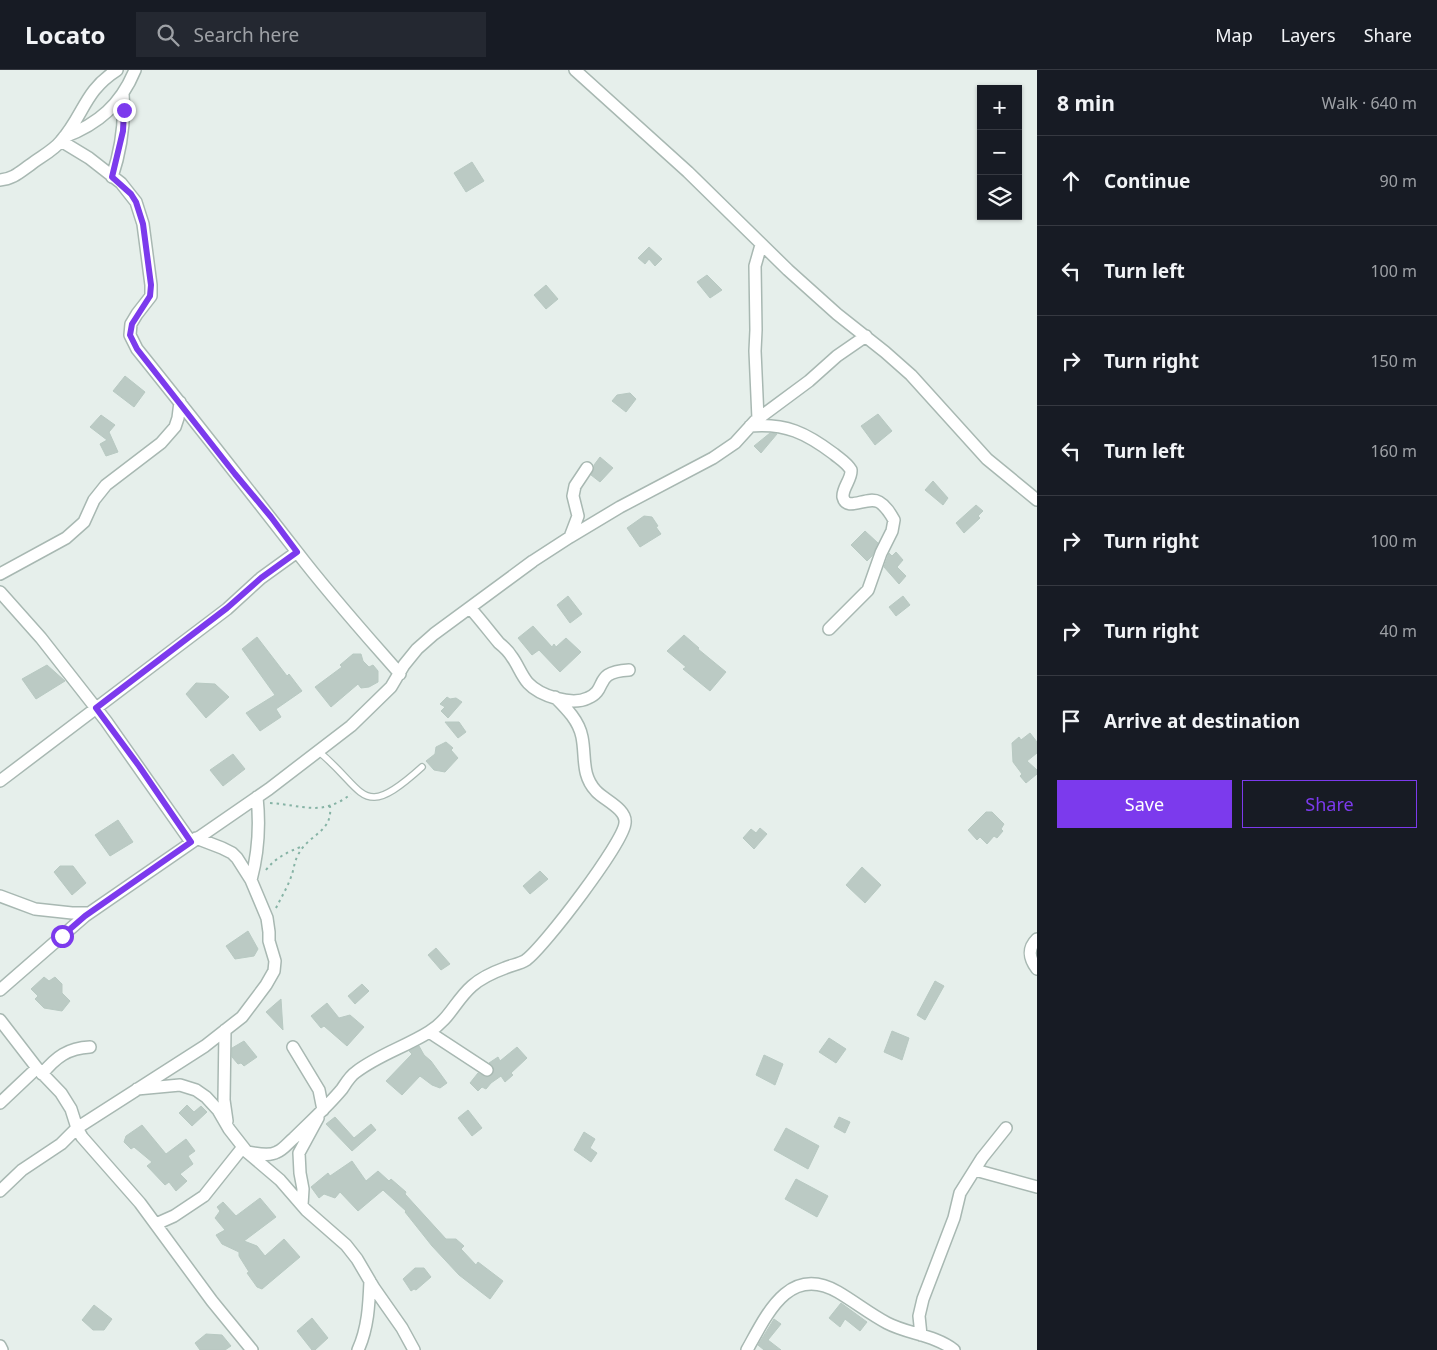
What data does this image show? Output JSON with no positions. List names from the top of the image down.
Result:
{
  "page": {
    "header": "Locato",
    "search": "Search here",
    "nav": ["Map", "Layers", "Share"],
    "heading": ["8 min", "Walk · 640 m"],
    "map_buttons": ["+", "−"],
    "list": [
      ["Continue", "90 m"],
      ["Turn left", "100 m"],
      ["Turn right", "150 m"],
      ["Turn left", "160 m"],
      ["Turn right", "100 m"],
      ["Turn right", "40 m"],
      "Arrive at destination"
    ],
    "buttons": ["Save", "Share"]
  }
}
